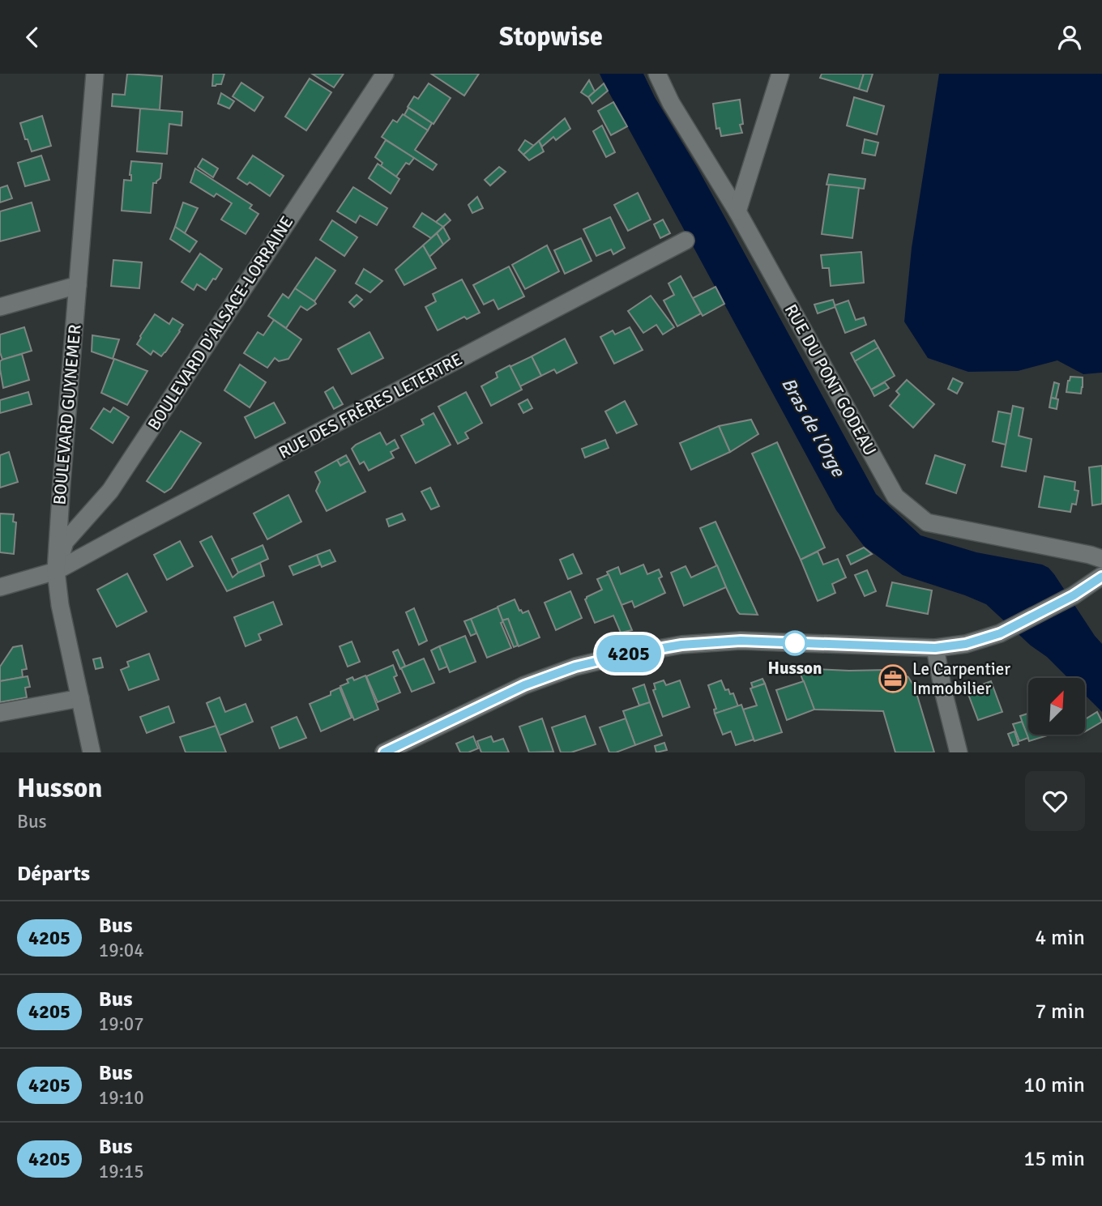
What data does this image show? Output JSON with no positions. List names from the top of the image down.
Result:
{
  "streets": {
    "street": [
      "BOULEVARD D'ALSACE-LORRAINE",
      "RUE DU PONT GODEAU",
      "RUE DES FRÈRES LETERTRE",
      "BOULEVARD GUYNEMER"
    ]
  },
  "crossings": [
    ["BOULEVARD D'ALSACE-LORRAINE", "RUE DES FRÈRES LETERTRE"],
    ["BOULEVARD D'ALSACE-LORRAINE", "BOULEVARD GUYNEMER"],
    ["RUE DES FRÈRES LETERTRE", "BOULEVARD GUYNEMER"]
  ],
  "water": ["Bras de l'Orge"],
  "places": {
    "other": ["Husson"],
    "office": ["Le Carpentier Immobilier"]
  },
  "lines": ["bus line 4205"],
  "north": "top right",
  "page": {
    "header": "Stopwise",
    "on_map": "4205",
    "heading": [
      ["Husson", "Bus"],
      "Départs"
    ],
    "list": [
      {
        "mark": "4205",
        "name": "Bus",
        "note": "19:04",
        "value": "4 min"
      },
      {
        "mark": "4205",
        "name": "Bus",
        "note": "19:07",
        "value": "7 min"
      },
      {
        "mark": "4205",
        "name": "Bus",
        "note": "19:10",
        "value": "10 min"
      },
      {
        "mark": "4205",
        "name": "Bus",
        "note": "19:15",
        "value": "15 min"
      }
    ]
  }
}
